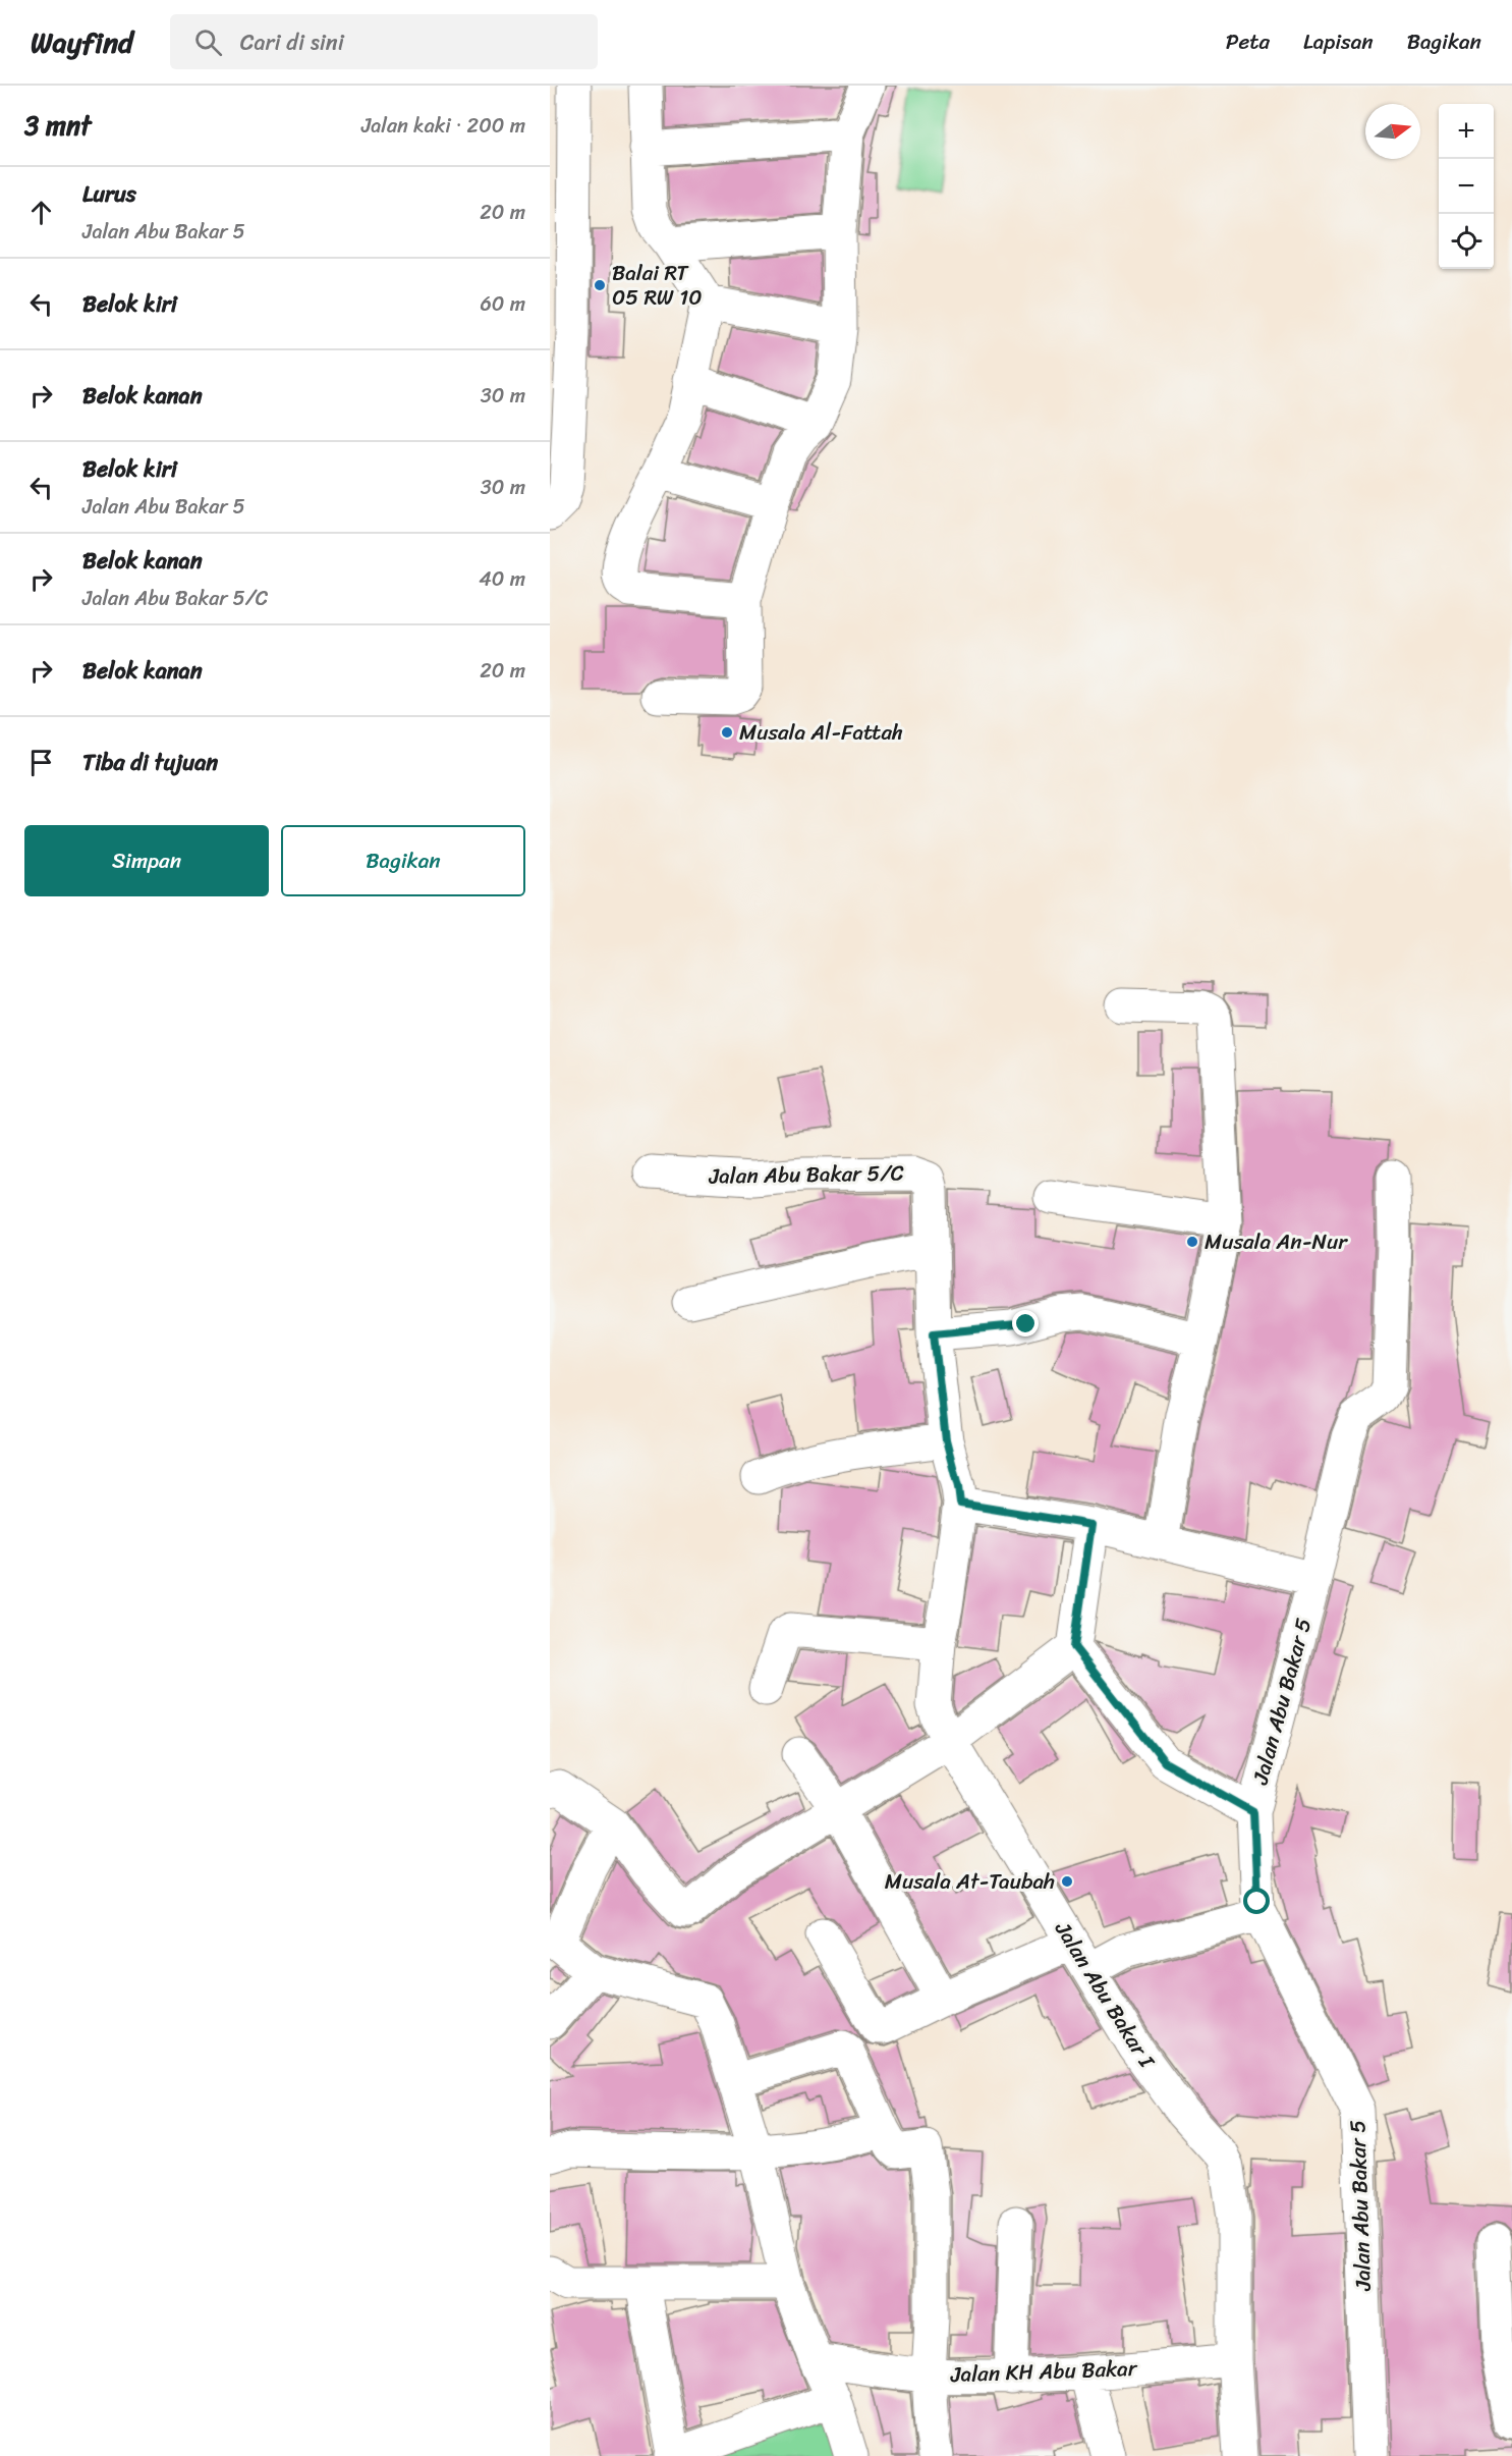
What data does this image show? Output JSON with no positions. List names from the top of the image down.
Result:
{
  "streets": {
    "street": [
      "Jalan Abu Bakar 5/C",
      "Jalan Abu Bakar 5",
      "Jalan Abu Bakar I",
      "Jalan KH Abu Bakar"
    ]
  },
  "crossings": [
    ["Jalan Abu Bakar 5/C", "Jalan Abu Bakar I"],
    ["Jalan Abu Bakar I", "Jalan KH Abu Bakar"]
  ],
  "places": [
    "Balai RT 05 RW 10",
    "Musala Al-Fattah",
    "Musala An-Nur",
    "Musala At-Taubah"
  ],
  "north": "right",
  "page": {
    "header": "Wayfind",
    "search": "Cari di sini",
    "nav": ["Peta", "Lapisan", "Bagikan"],
    "heading": ["3 mnt", "Jalan kaki · 200 m"],
    "map_buttons": ["+", "−"],
    "list": [
      ["Lurus", "Jalan Abu Bakar 5", "20 m"],
      ["Belok kiri", "60 m"],
      ["Belok kanan", "30 m"],
      ["Belok kiri", "Jalan Abu Bakar 5", "30 m"],
      ["Belok kanan", "Jalan Abu Bakar 5/C", "40 m"],
      ["Belok kanan", "20 m"],
      "Tiba di tujuan"
    ],
    "buttons": ["Simpan", "Bagikan"]
  }
}
